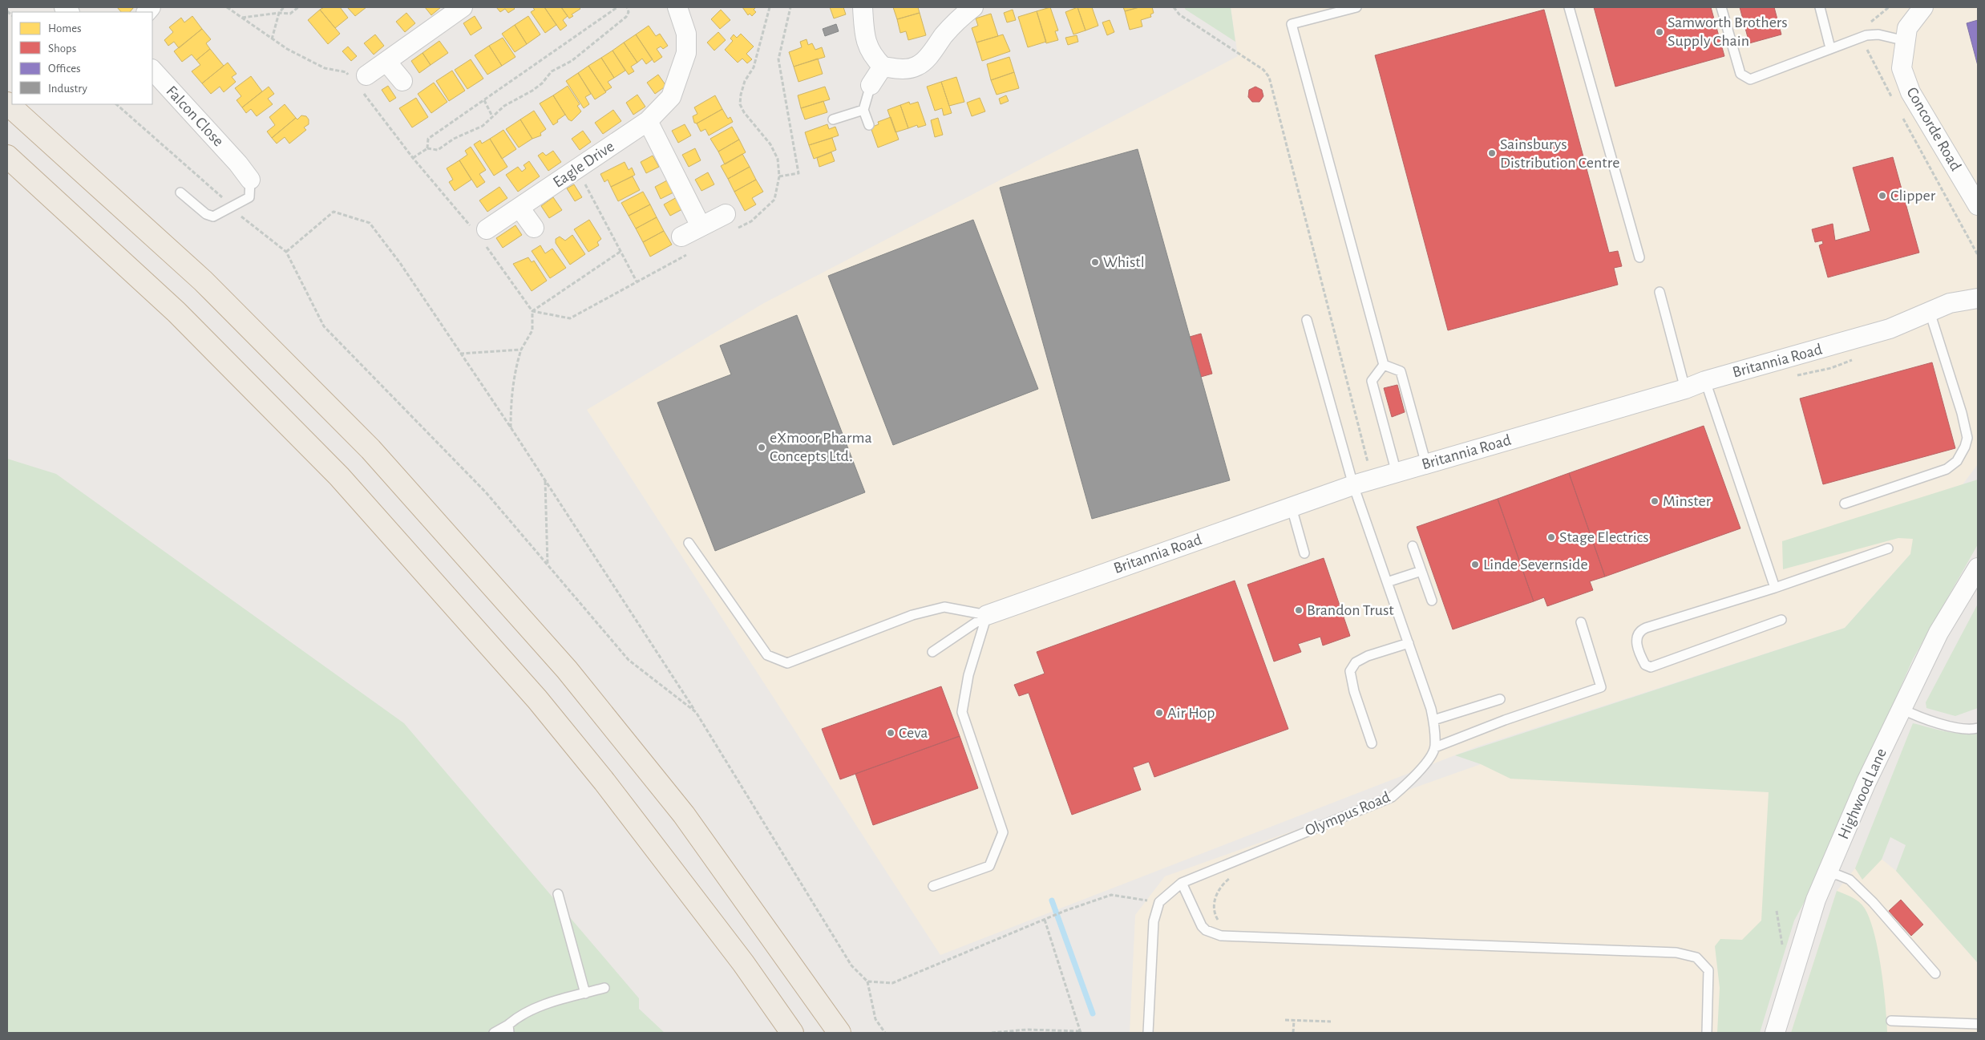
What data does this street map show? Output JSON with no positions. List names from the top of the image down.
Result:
{
  "streets": {
    "street": [
      "Falcon Close",
      "Concorde Road",
      "Eagle Drive",
      "Britannia Road",
      "Highwood Lane"
    ],
    "lane": ["Olympus Road"]
  },
  "places": [
    "Samworth Brothers Supply Chain",
    "Sainsburys Distribution Centre",
    "Clipper",
    "Whistl",
    "eXmoor Pharma Concepts Ltd.",
    "Minster",
    "Stage Electrics",
    "Linde Severnside",
    "Brandon Trust",
    "Air Hop",
    "Ceva"
  ],
  "legend": [
    "Homes",
    "Shops",
    "Offices",
    "Industry"
  ]
}
